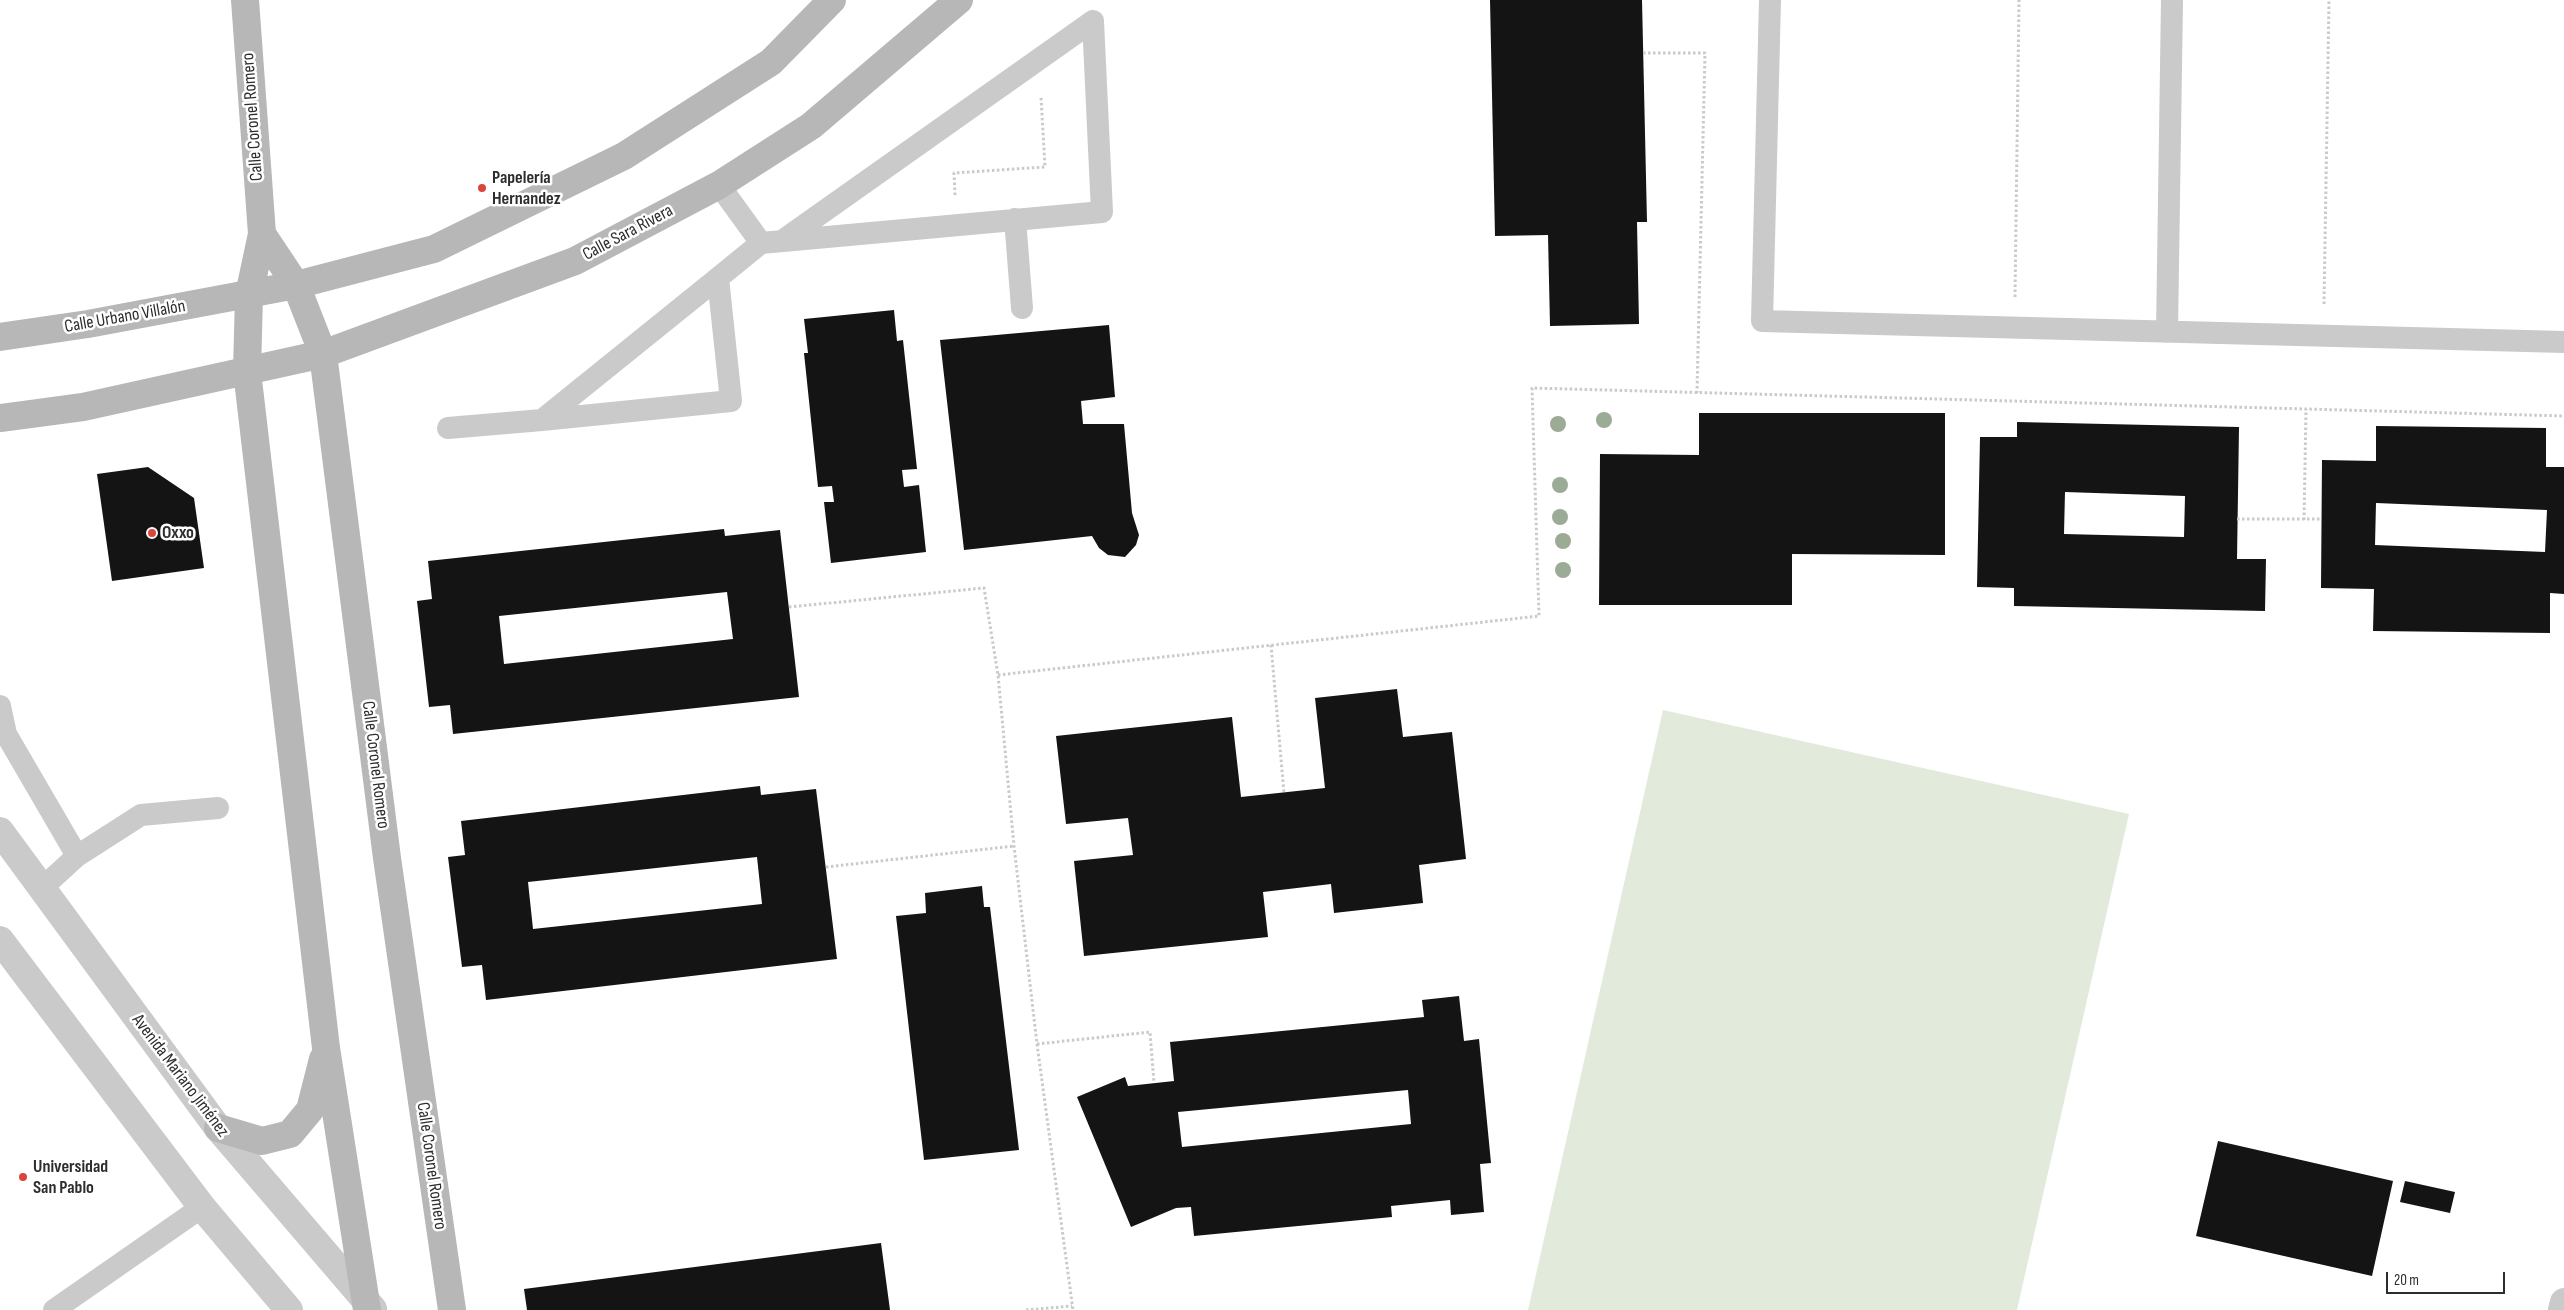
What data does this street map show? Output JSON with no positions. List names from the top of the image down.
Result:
{
  "streets": {
    "main road": ["Calle Coronel Romero", "Calle Sara Rivera", "Calle Urbano Villalón"],
    "street": ["Avenida Mariano Jiménez"]
  },
  "crossings": [
    ["Calle Coronel Romero", "Calle Sara Rivera"],
    ["Calle Coronel Romero", "Calle Urbano Villalón"],
    ["Calle Coronel Romero", "Avenida Mariano Jiménez"]
  ],
  "places": ["Papelería Hernandez", "Oxxo", "Universidad San Pablo"],
  "scale_bar": "20 m"
}
